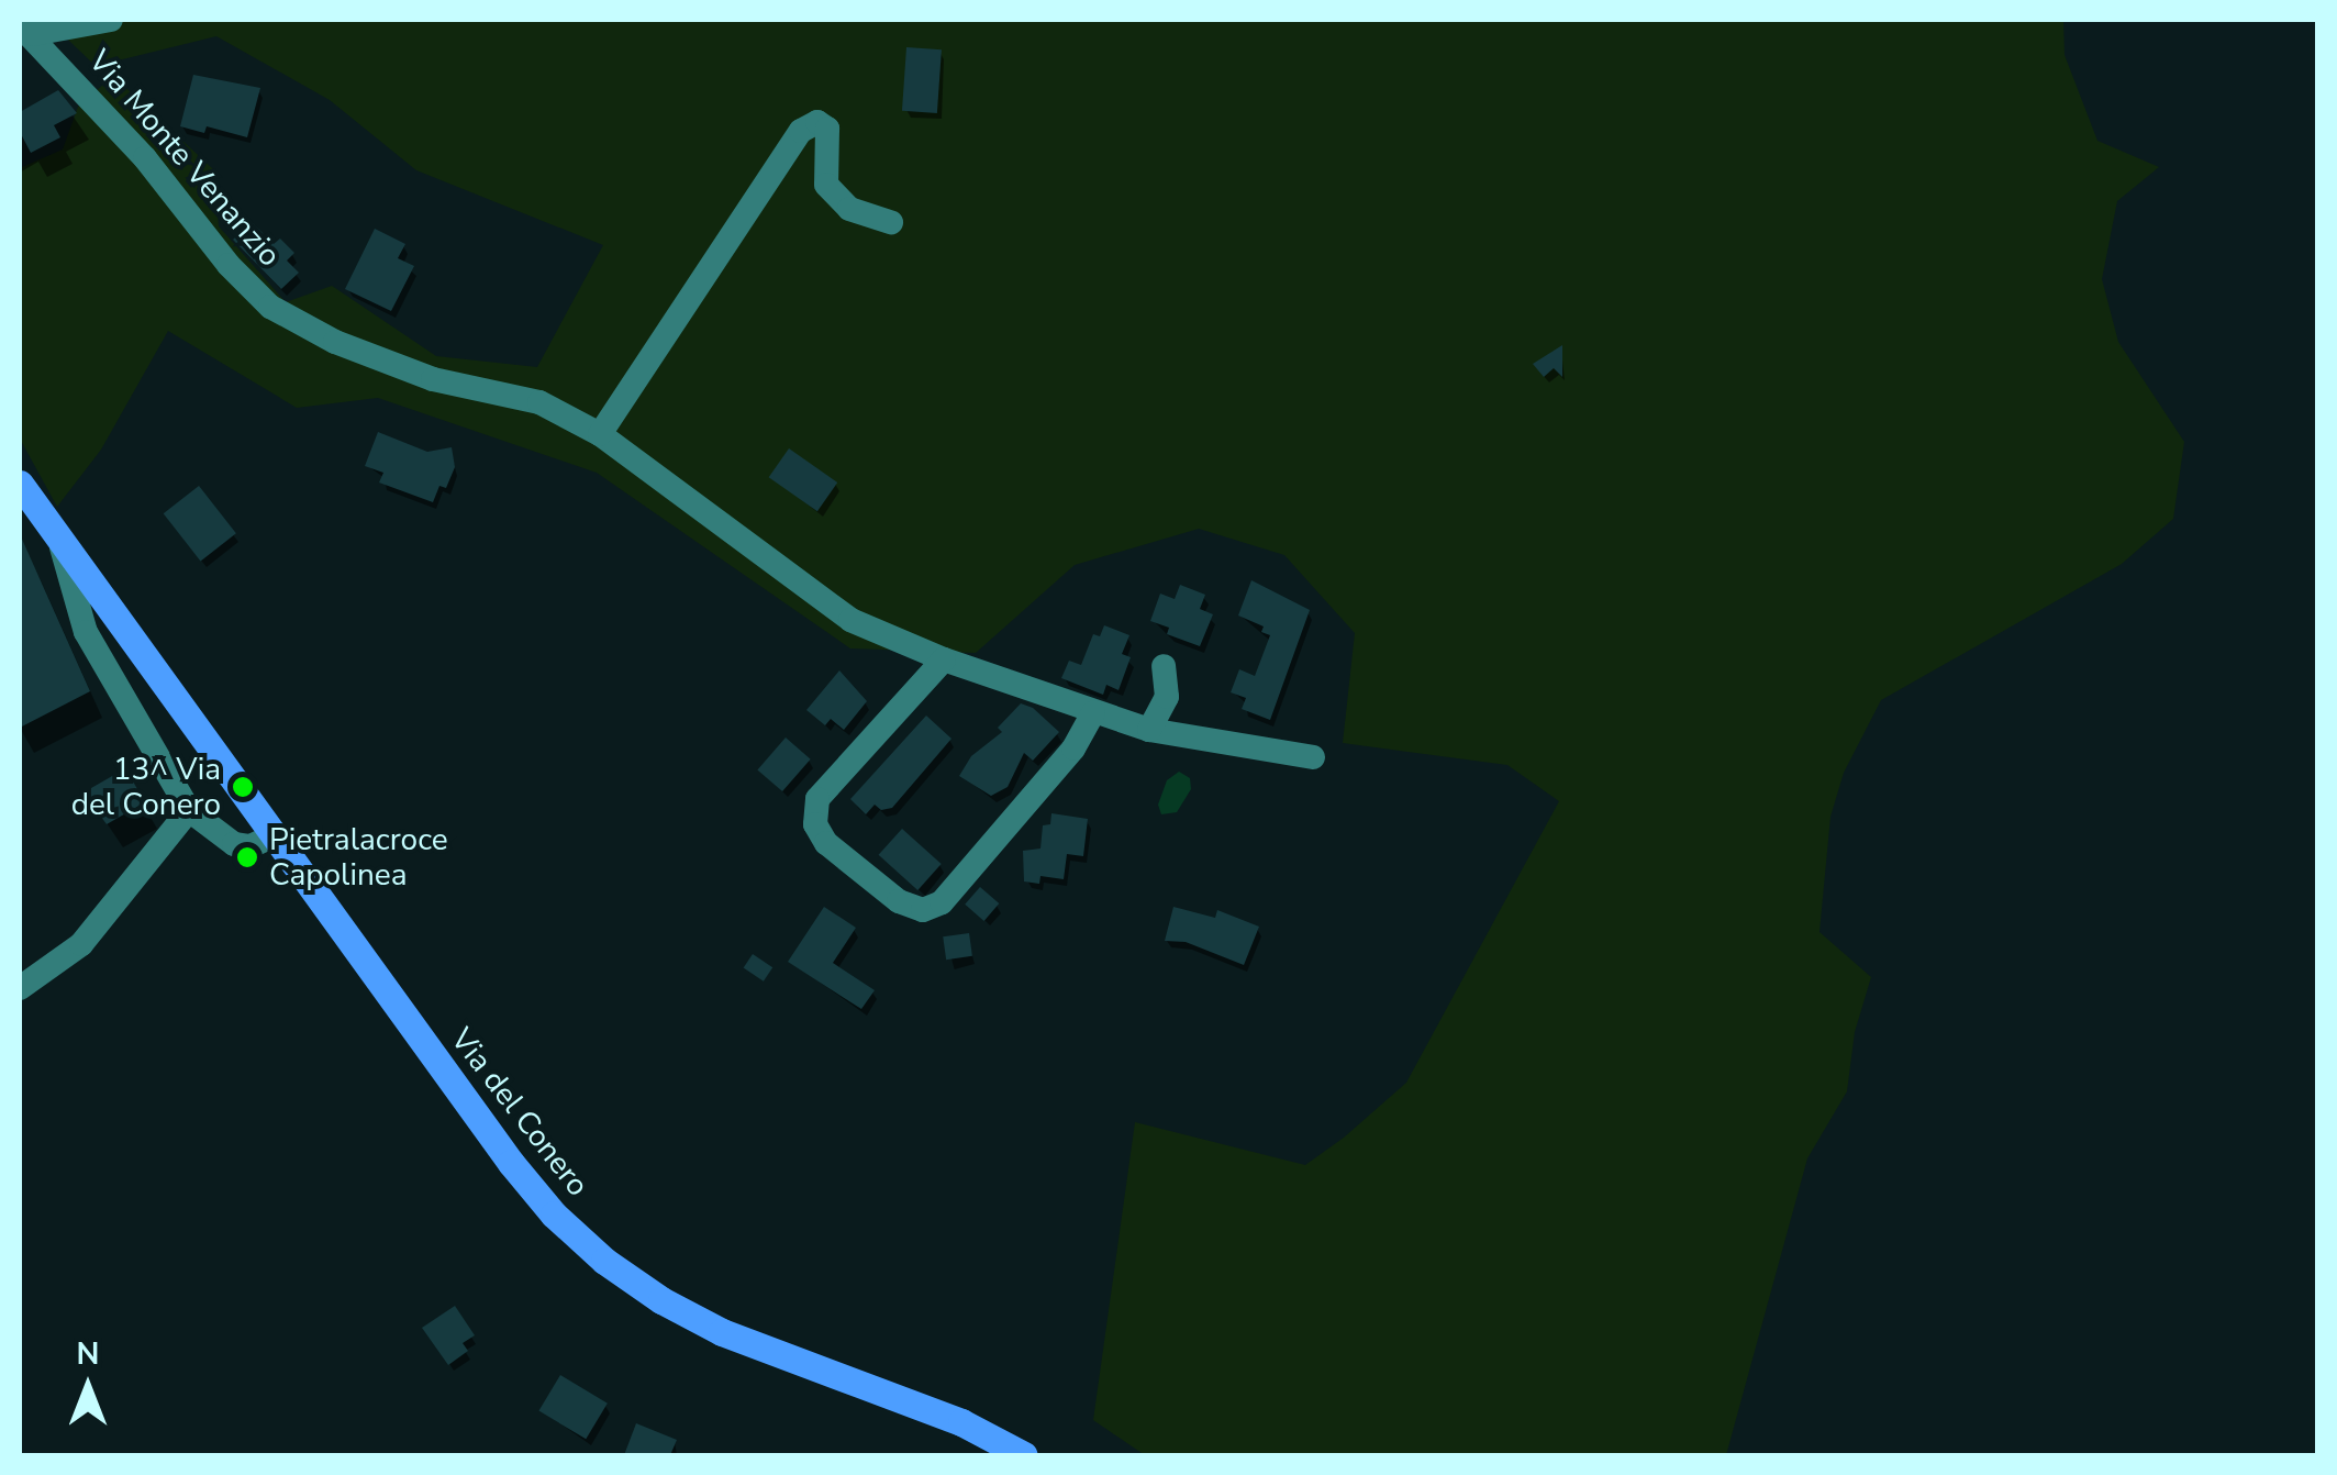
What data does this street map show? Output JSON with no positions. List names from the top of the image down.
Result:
{
  "streets": {
    "main road": ["Via del Conero"],
    "street": ["Via Monte Venanzio"]
  },
  "places": ["13^ Via del Conero", "Pietralacroce Capolinea"],
  "north": "top"
}
